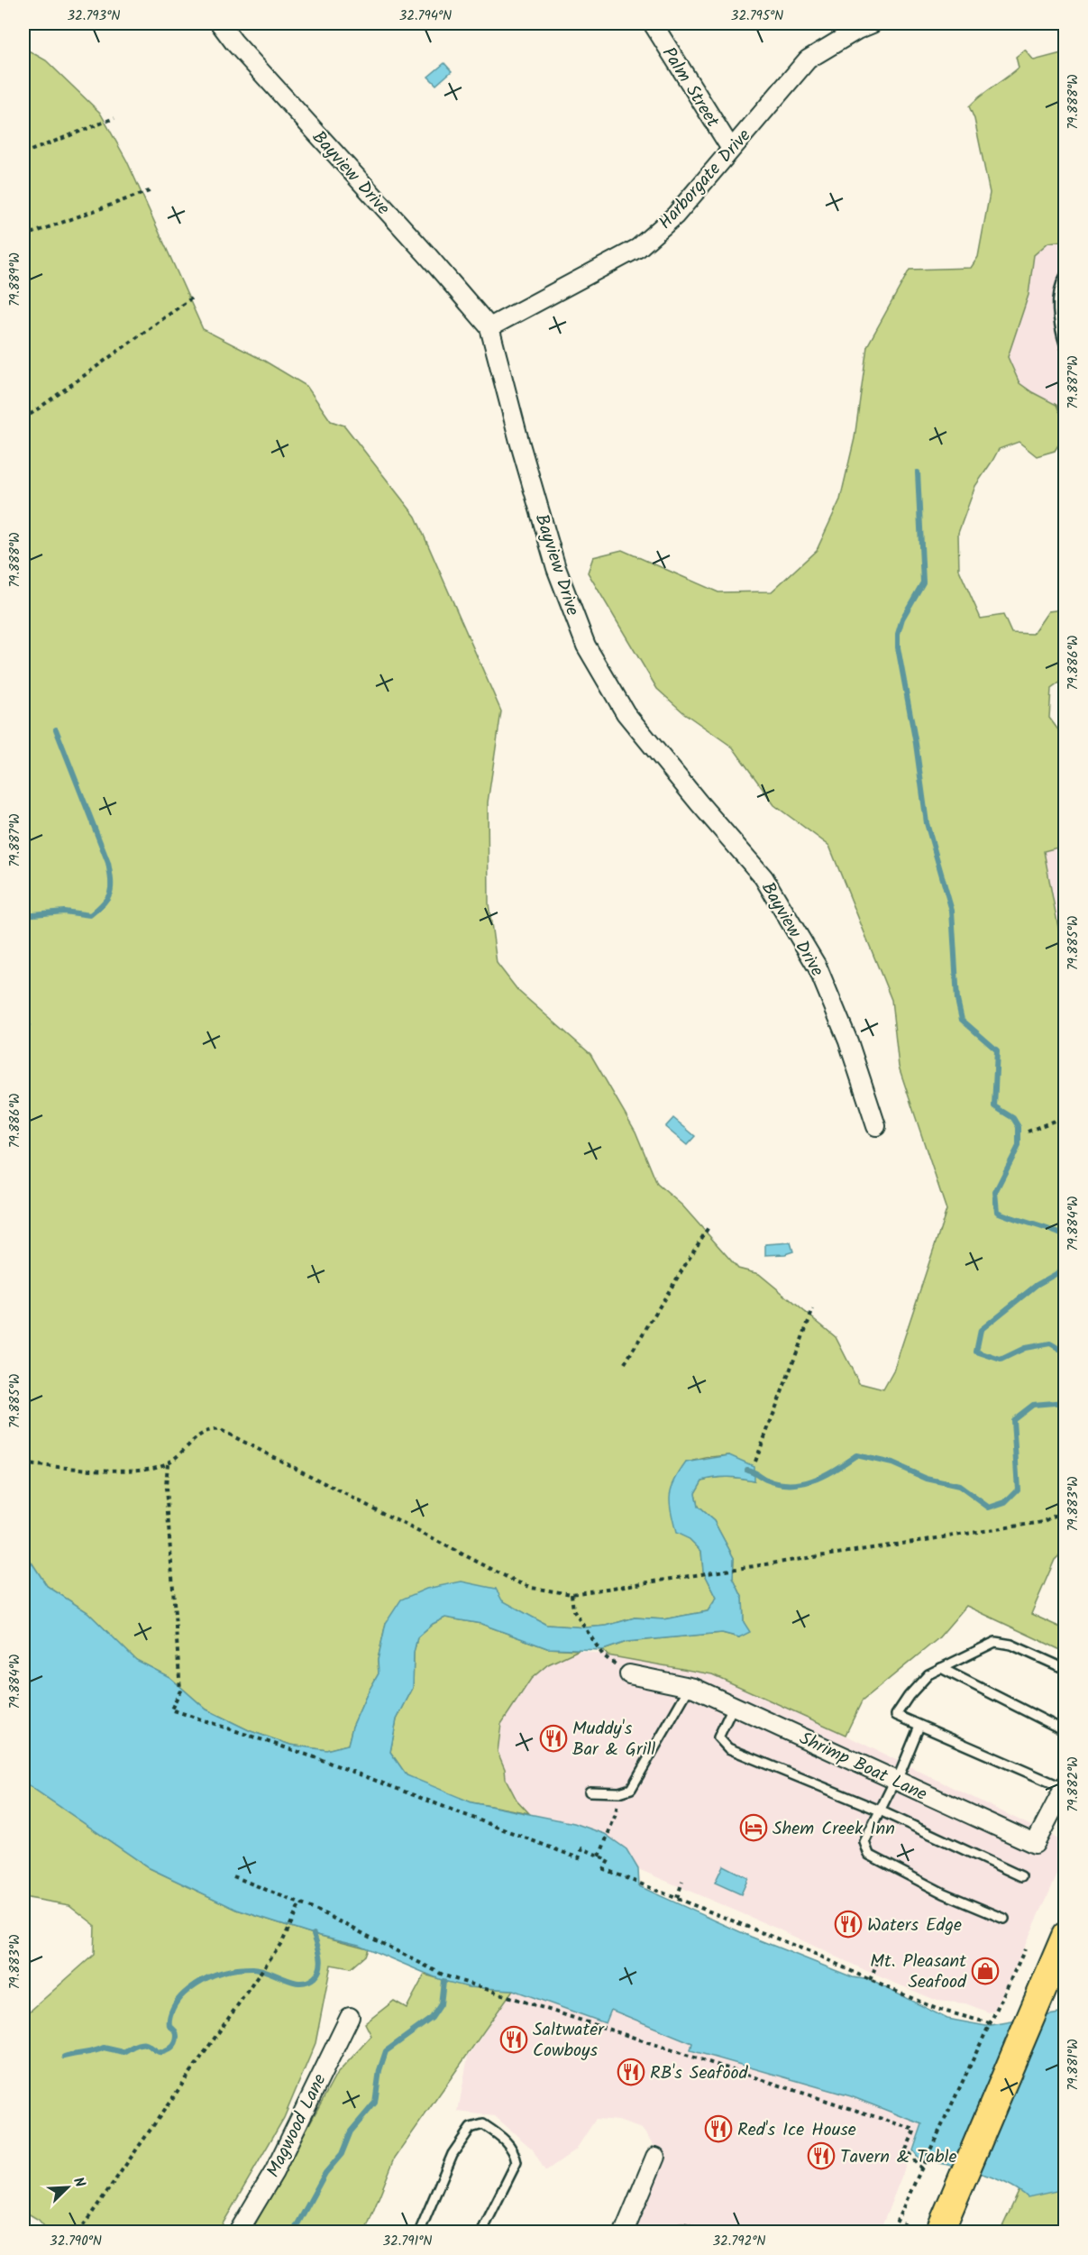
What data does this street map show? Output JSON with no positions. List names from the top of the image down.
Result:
{
  "streets": {
    "street": [
      "Palm Street",
      "Bayview Drive",
      "Harborgate Drive",
      "Shrimp Boat Lane",
      "Magwood Lane"
    ]
  },
  "crossings": [
    ["Palm Street", "Harborgate Drive"],
    ["Bayview Drive", "Harborgate Drive"]
  ],
  "places": {
    "restaurant": [
      "Muddy's Bar & Grill",
      "Waters Edge",
      "Saltwater Cowboys",
      "RB's Seafood",
      "Red's Ice House",
      "Tavern & Table"
    ],
    "hotel": ["Shem Creek Inn"],
    "shop": ["Mt. Pleasant Seafood"]
  },
  "north": "top right",
  "coordinates": [
    "32.793°N",
    "32.794°N",
    "32.795°N",
    "79.888°W",
    "79.889°W",
    "79.887°W",
    "79.886°W",
    "79.885°W",
    "79.884°W",
    "79.883°W",
    "79.882°W",
    "79.881°W",
    "32.790°N",
    "32.791°N",
    "32.792°N"
  ]
}
